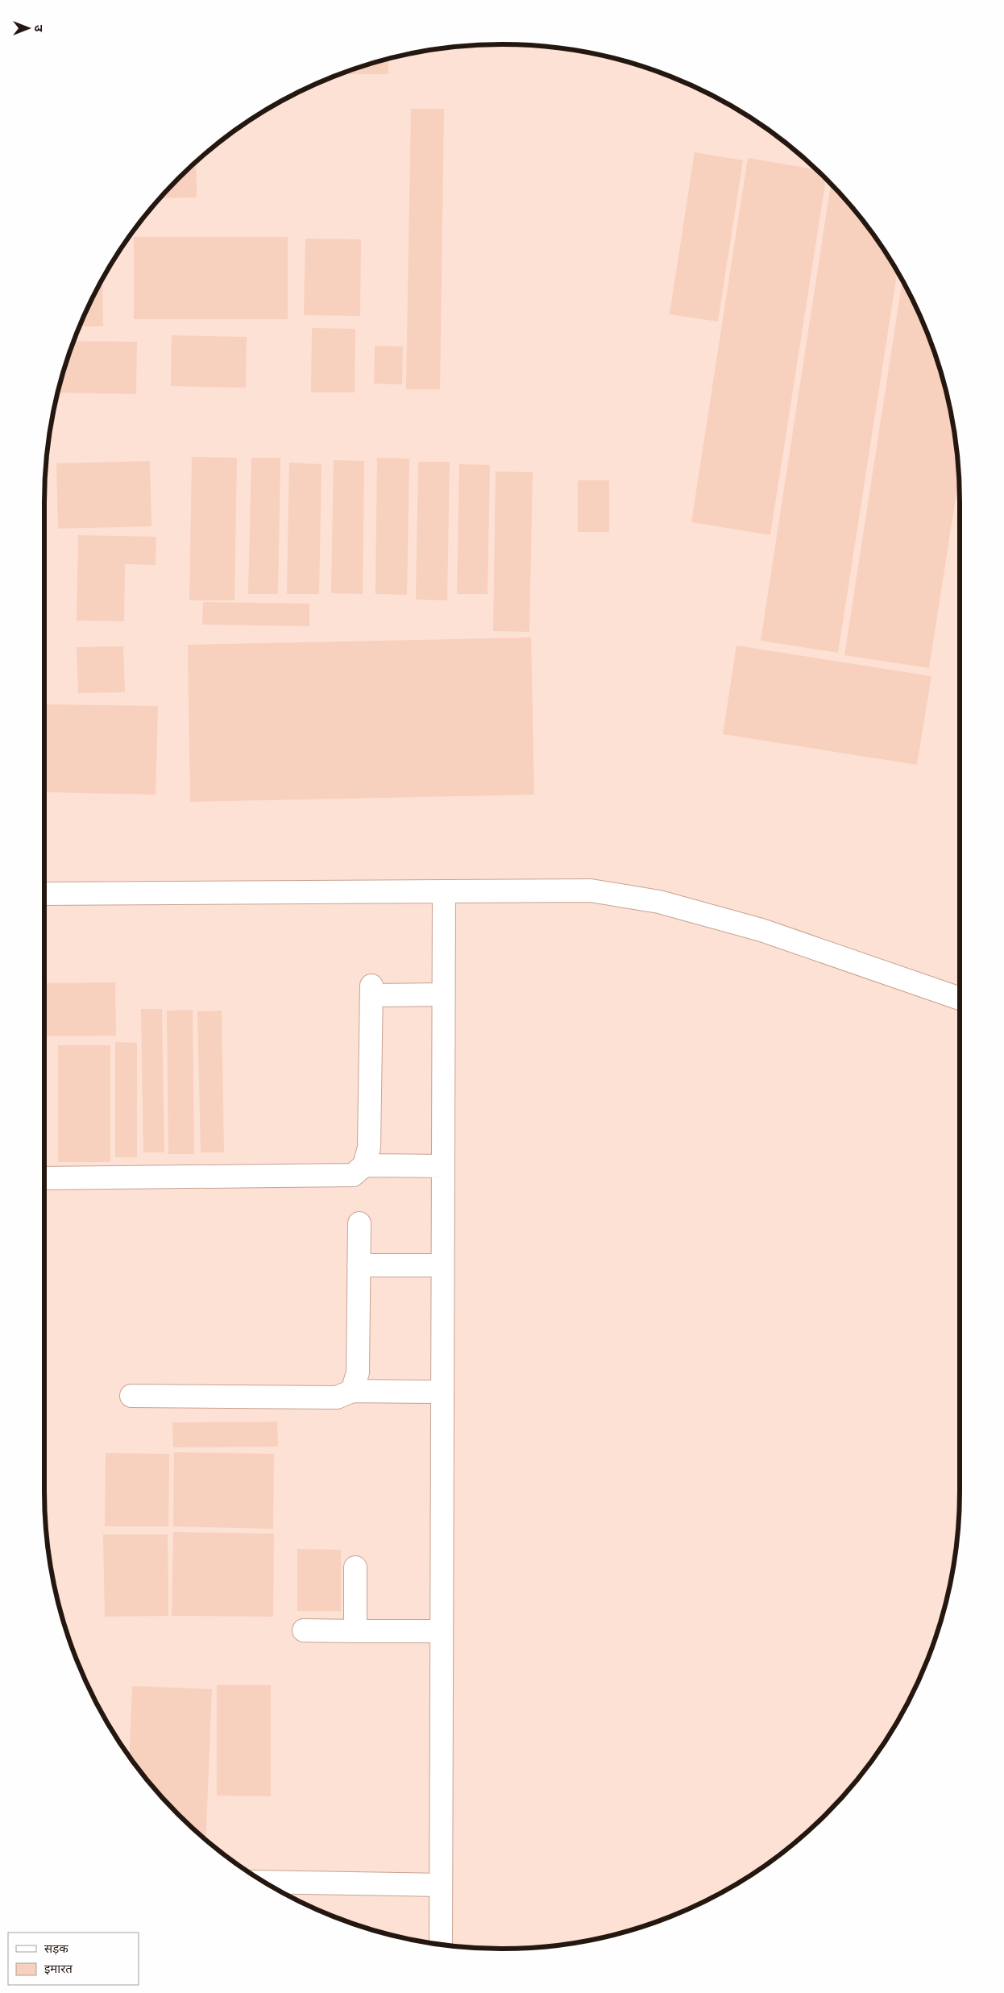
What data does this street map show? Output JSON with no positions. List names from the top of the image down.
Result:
{
  "legend": ["सड़क", "इमारत"],
  "north": "right"
}
